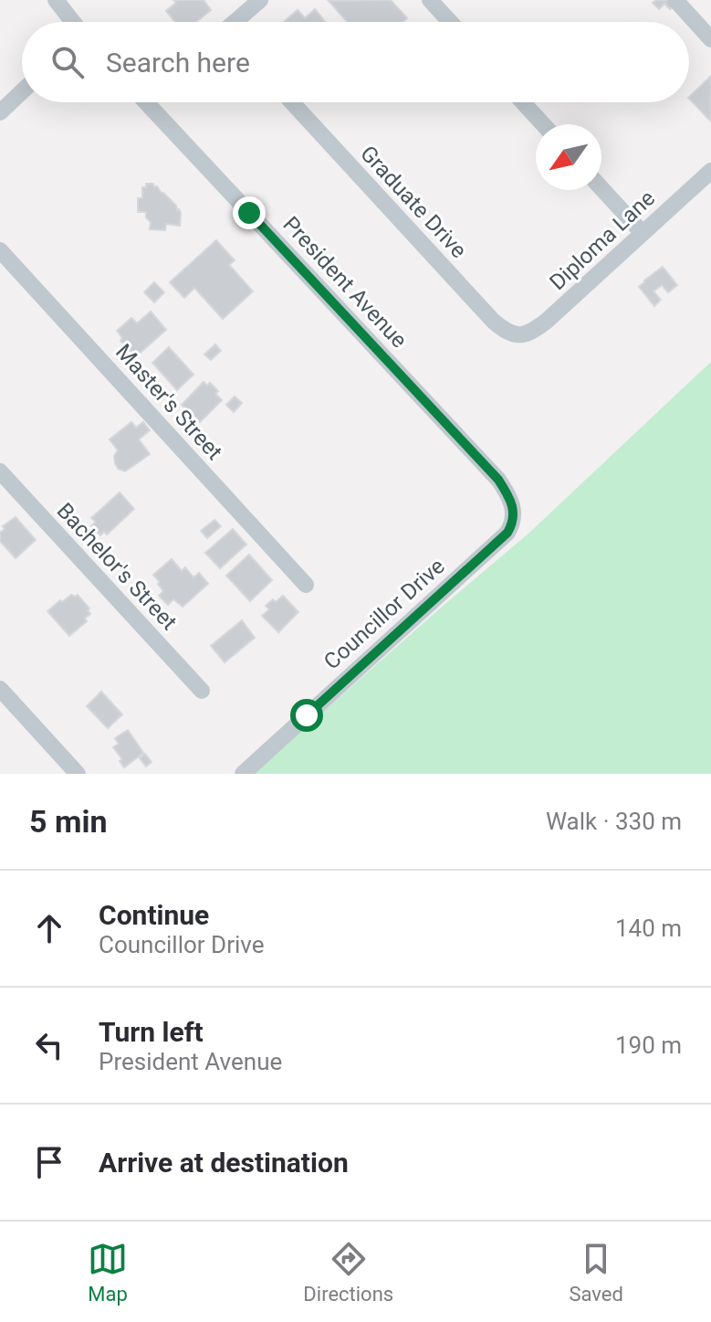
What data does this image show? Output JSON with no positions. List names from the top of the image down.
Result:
{
  "streets": {
    "street": [
      "Graduate Drive",
      "Diploma Lane",
      "President Avenue",
      "Master's Street",
      "Bachelor's Street",
      "Councillor Drive"
    ]
  },
  "crossings": [
    ["Graduate Drive", "Diploma Lane"],
    ["President Avenue", "Councillor Drive"]
  ],
  "north": "bottom left",
  "page": {
    "search": "Search here",
    "heading": ["5 min", "Walk · 330 m"],
    "list": [
      ["Continue", "Councillor Drive", "140 m"],
      ["Turn left", "President Avenue", "190 m"],
      "Arrive at destination"
    ],
    "nav": ["Map", "Directions", "Saved"]
  }
}
